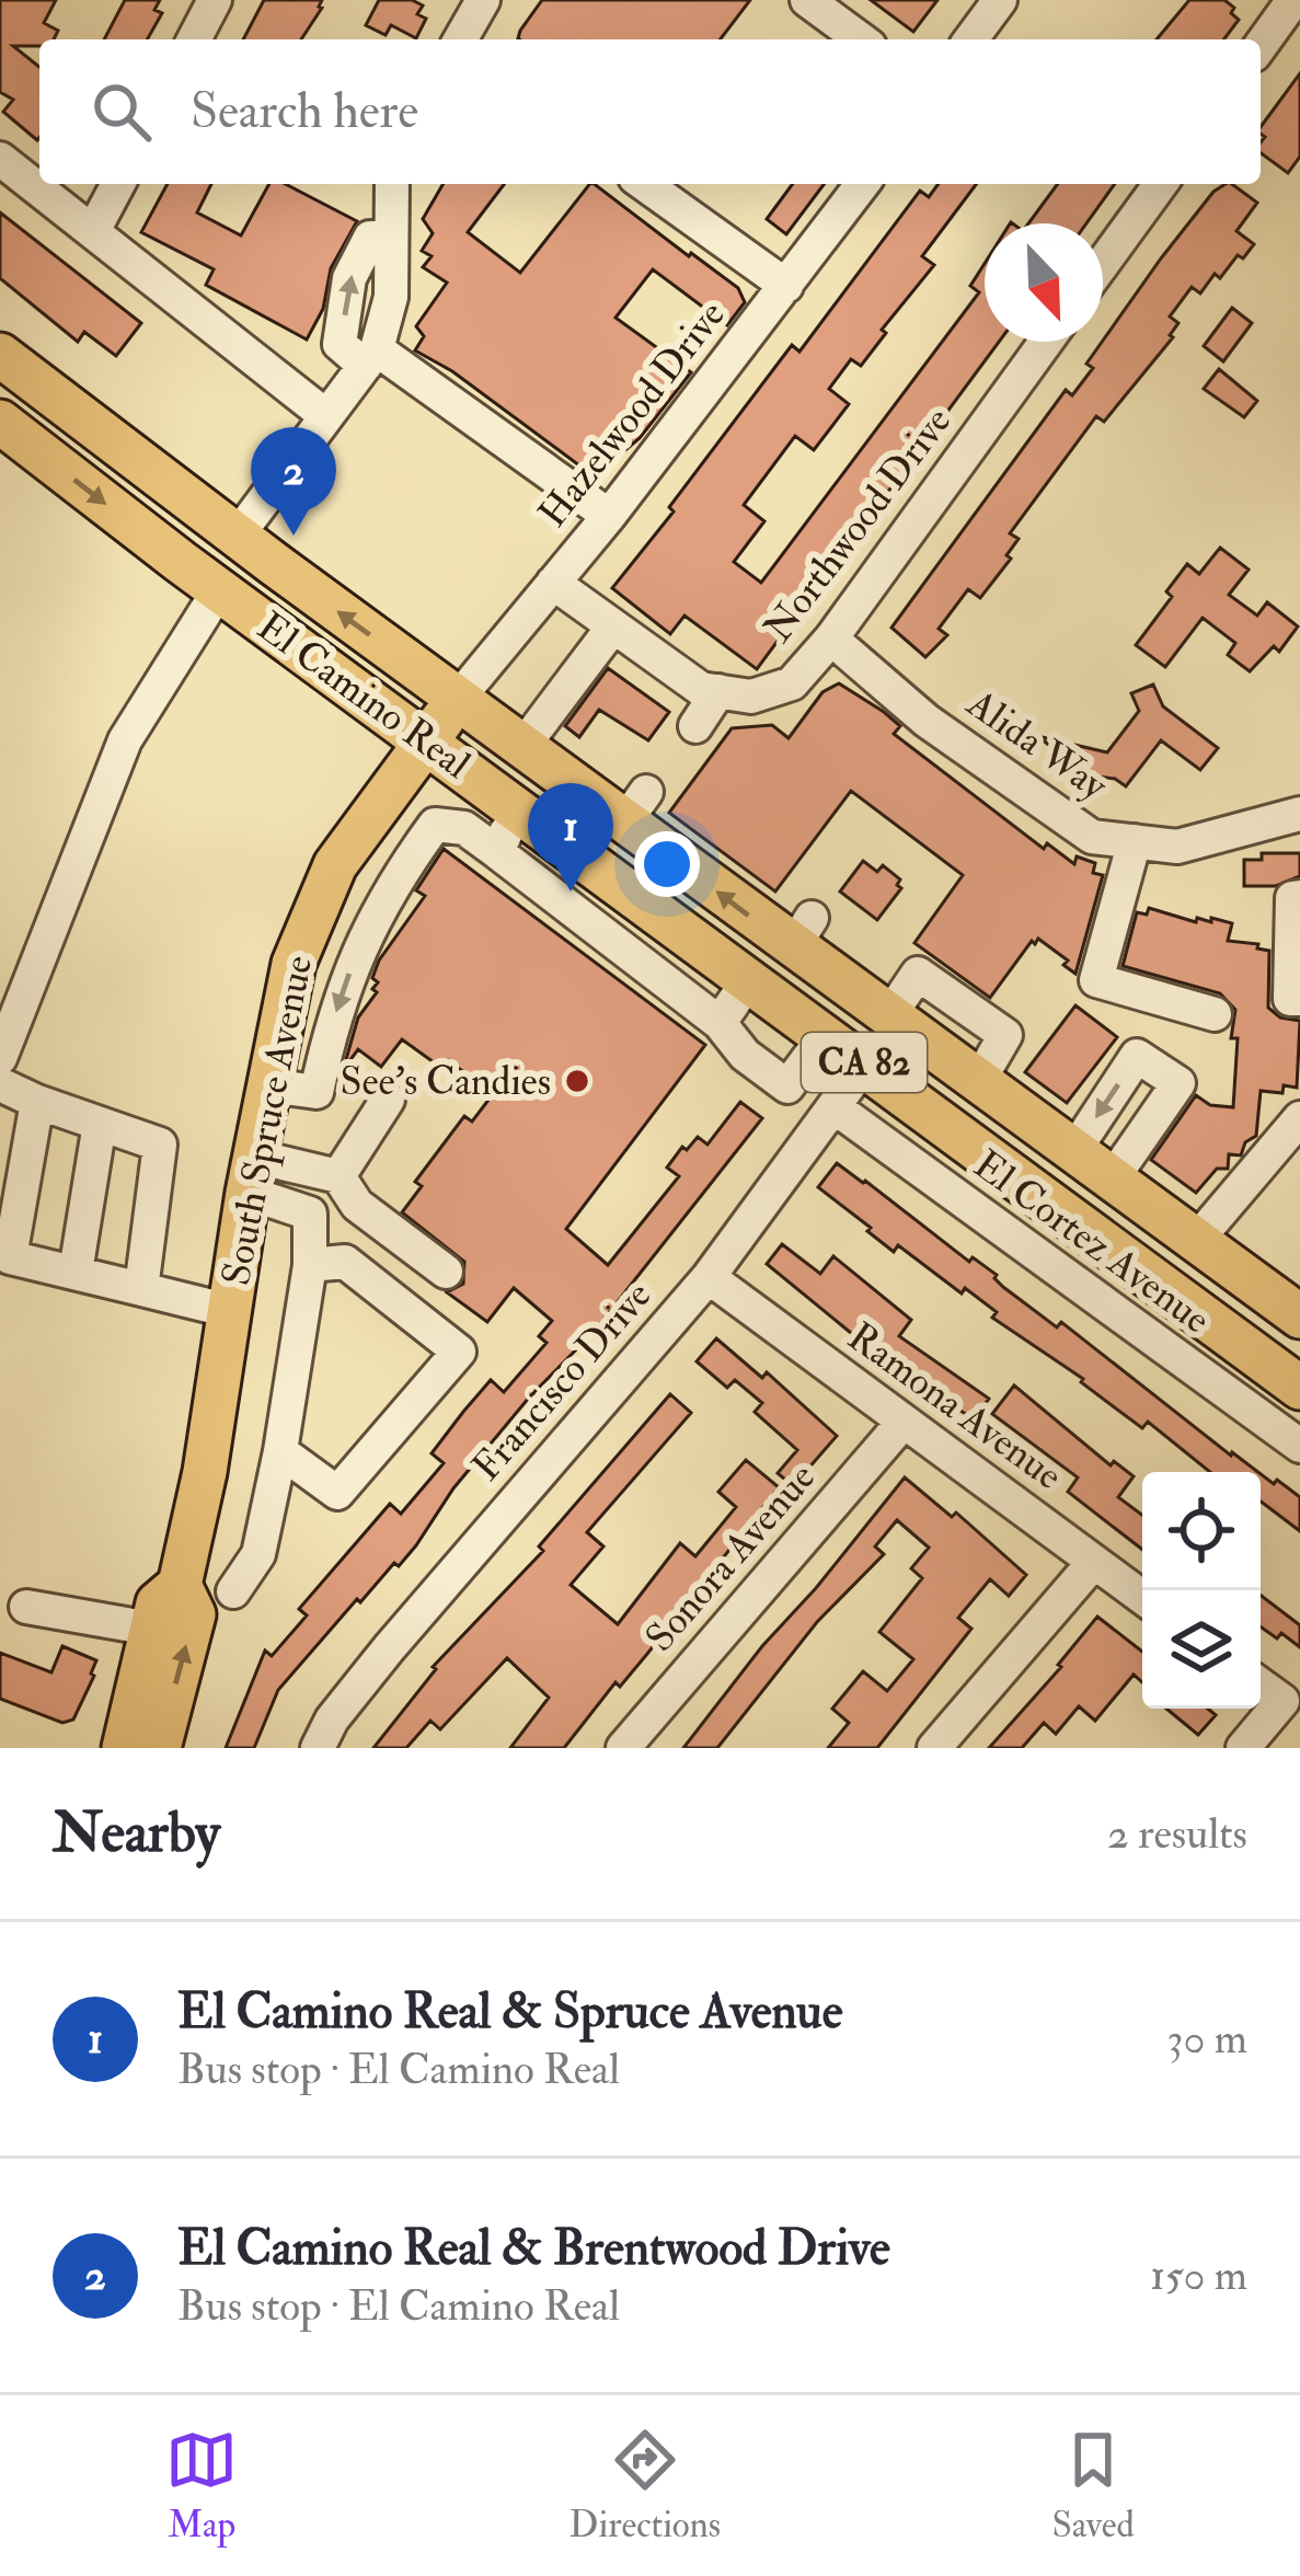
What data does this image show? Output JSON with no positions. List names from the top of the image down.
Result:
{
  "streets": {
    "main road": ["El Camino Real", "CA 82", "South Spruce Avenue"],
    "street": [
      "Hazelwood Drive",
      "Northwood Drive",
      "Alida Way",
      "El Cortez Avenue",
      "Francisco Drive",
      "Ramona Avenue",
      "Sonora Avenue"
    ]
  },
  "crossings": [
    ["Hazelwood Drive", "El Camino Real"],
    ["Hazelwood Drive", "South Spruce Avenue"],
    ["Northwood Drive", "Alida Way"],
    ["El Camino Real", "South Spruce Avenue"],
    ["El Camino Real", "Francisco Drive"],
    ["El Cortez Avenue", "Francisco Drive"],
    ["Francisco Drive", "Ramona Avenue"],
    ["Ramona Avenue", "Sonora Avenue"]
  ],
  "places": ["See's Candies"],
  "north": "bottom right",
  "page": {
    "search": "Search here",
    "pins": ["2", "1"],
    "heading": ["Nearby", "2 results"],
    "list": [
      {
        "mark": "1",
        "name": "El Camino Real & Spruce Avenue",
        "note": "Bus stop · El Camino Real",
        "value": "30 m"
      },
      {
        "mark": "2",
        "name": "El Camino Real & Brentwood Drive",
        "note": "Bus stop · El Camino Real",
        "value": "150 m"
      }
    ],
    "nav": ["Map", "Directions", "Saved"]
  }
}
